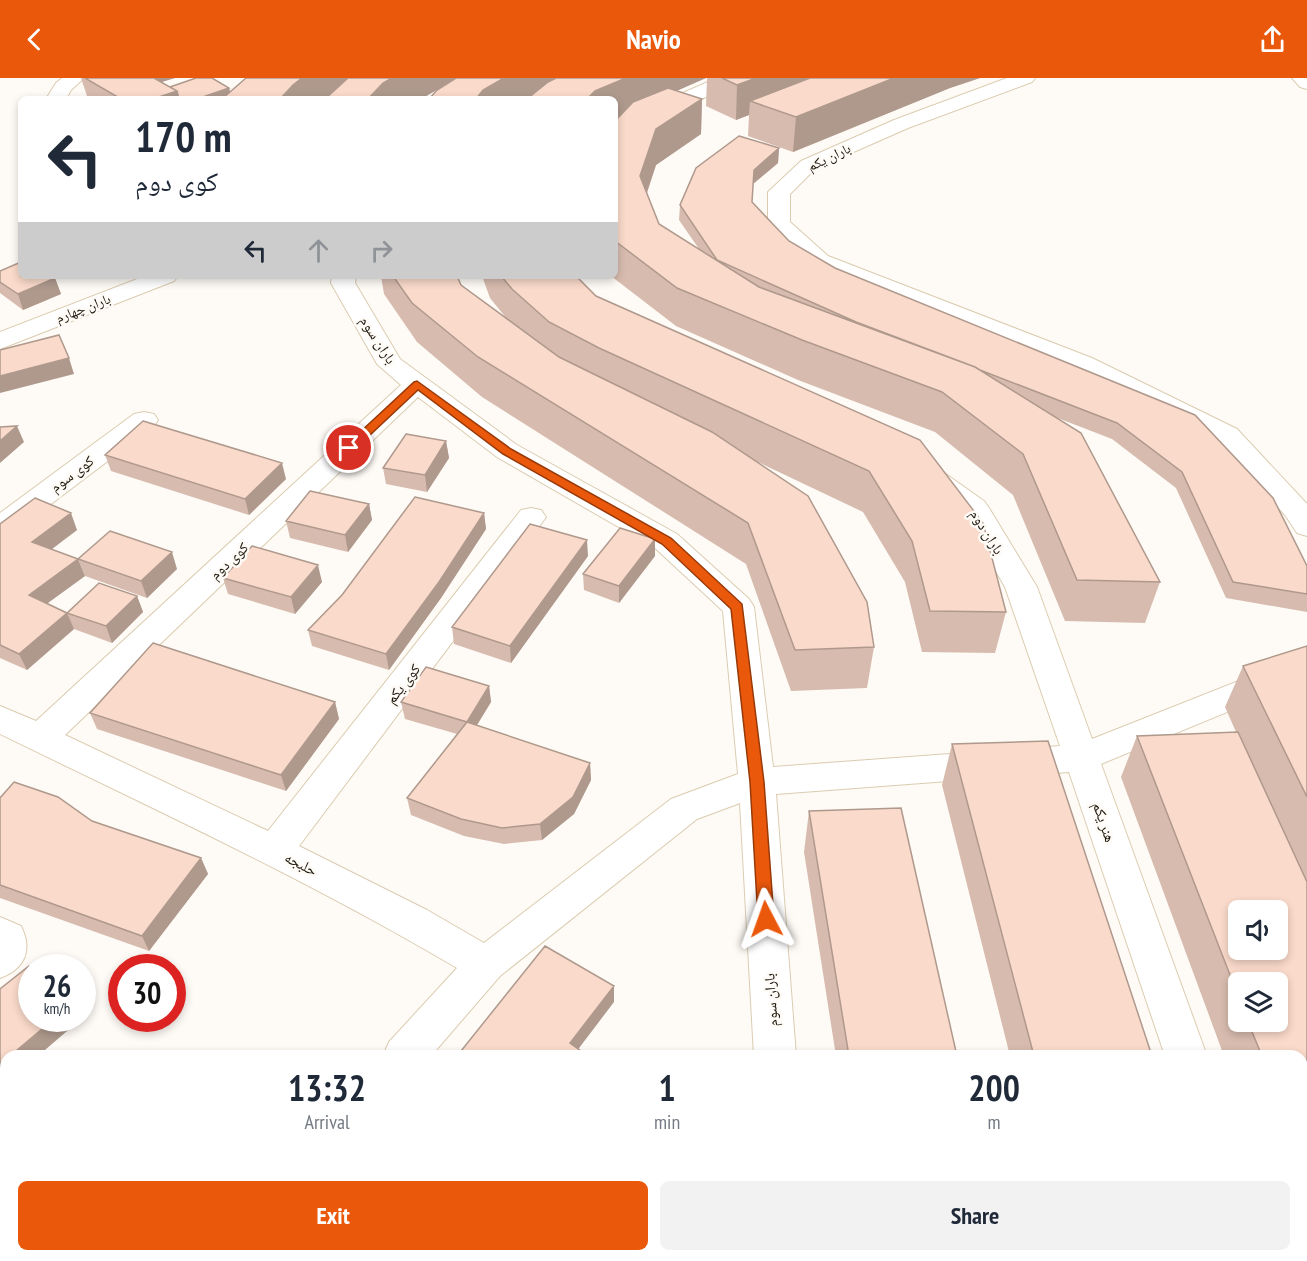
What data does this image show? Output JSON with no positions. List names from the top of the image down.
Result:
{
  "streets": {
    "street": [
      "باران یکم",
      "باران چهارم",
      "باران سوم",
      "کوی سوم",
      "باران دوم",
      "کوی دوم",
      "کوی یکم",
      "هنر یکم",
      "حلبجه"
    ]
  },
  "crossings": [
    ["باران سوم", "کوی دوم"],
    ["باران دوم", "هنر یکم"],
    ["کوی دوم", "حلبجه"],
    ["کوی یکم", "حلبجه"]
  ],
  "page": {
    "header": "Navio",
    "turn": ["170 m", "کوی دوم"],
    "speed": "26 km/h",
    "limit": "30",
    "eta": [
      "13:32",
      "Arrival",
      "1",
      "min",
      "200",
      "m"
    ],
    "buttons": ["Exit", "Share"]
  }
}
